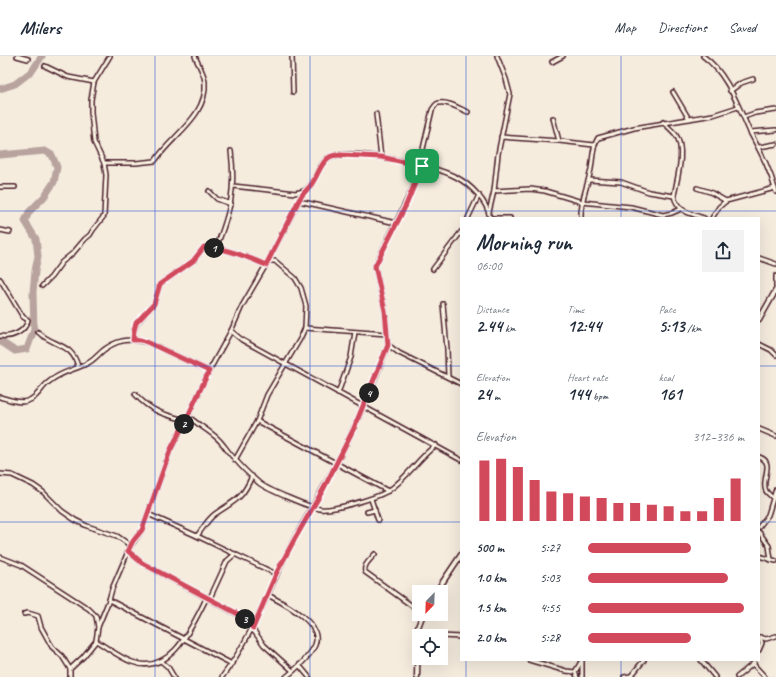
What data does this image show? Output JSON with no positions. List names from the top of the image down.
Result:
{
  "north": "bottom left",
  "page": {
    "header": "Milers",
    "nav": ["Map", "Directions", "Saved"],
    "heading": ["Morning run", "06:00"],
    "pins": [
      "1",
      "4",
      "2",
      "3"
    ],
    "stats": [
      ["Distance", "2.44 km"],
      ["Time", "12:44"],
      ["Pace", "5:13 /km"],
      ["Elevation", "24 m"],
      ["Heart rate", "144 bpm"],
      ["kcal", "161"]
    ],
    "chart": ["Elevation", "312–336 m"],
    "list": [
      {
        "name": "500 m",
        "note": "5:27"
      },
      {
        "name": "1.0 km",
        "note": "5:03"
      },
      {
        "name": "1.5 km",
        "note": "4:55"
      },
      {
        "name": "2.0 km",
        "note": "5:28"
      }
    ]
  }
}
